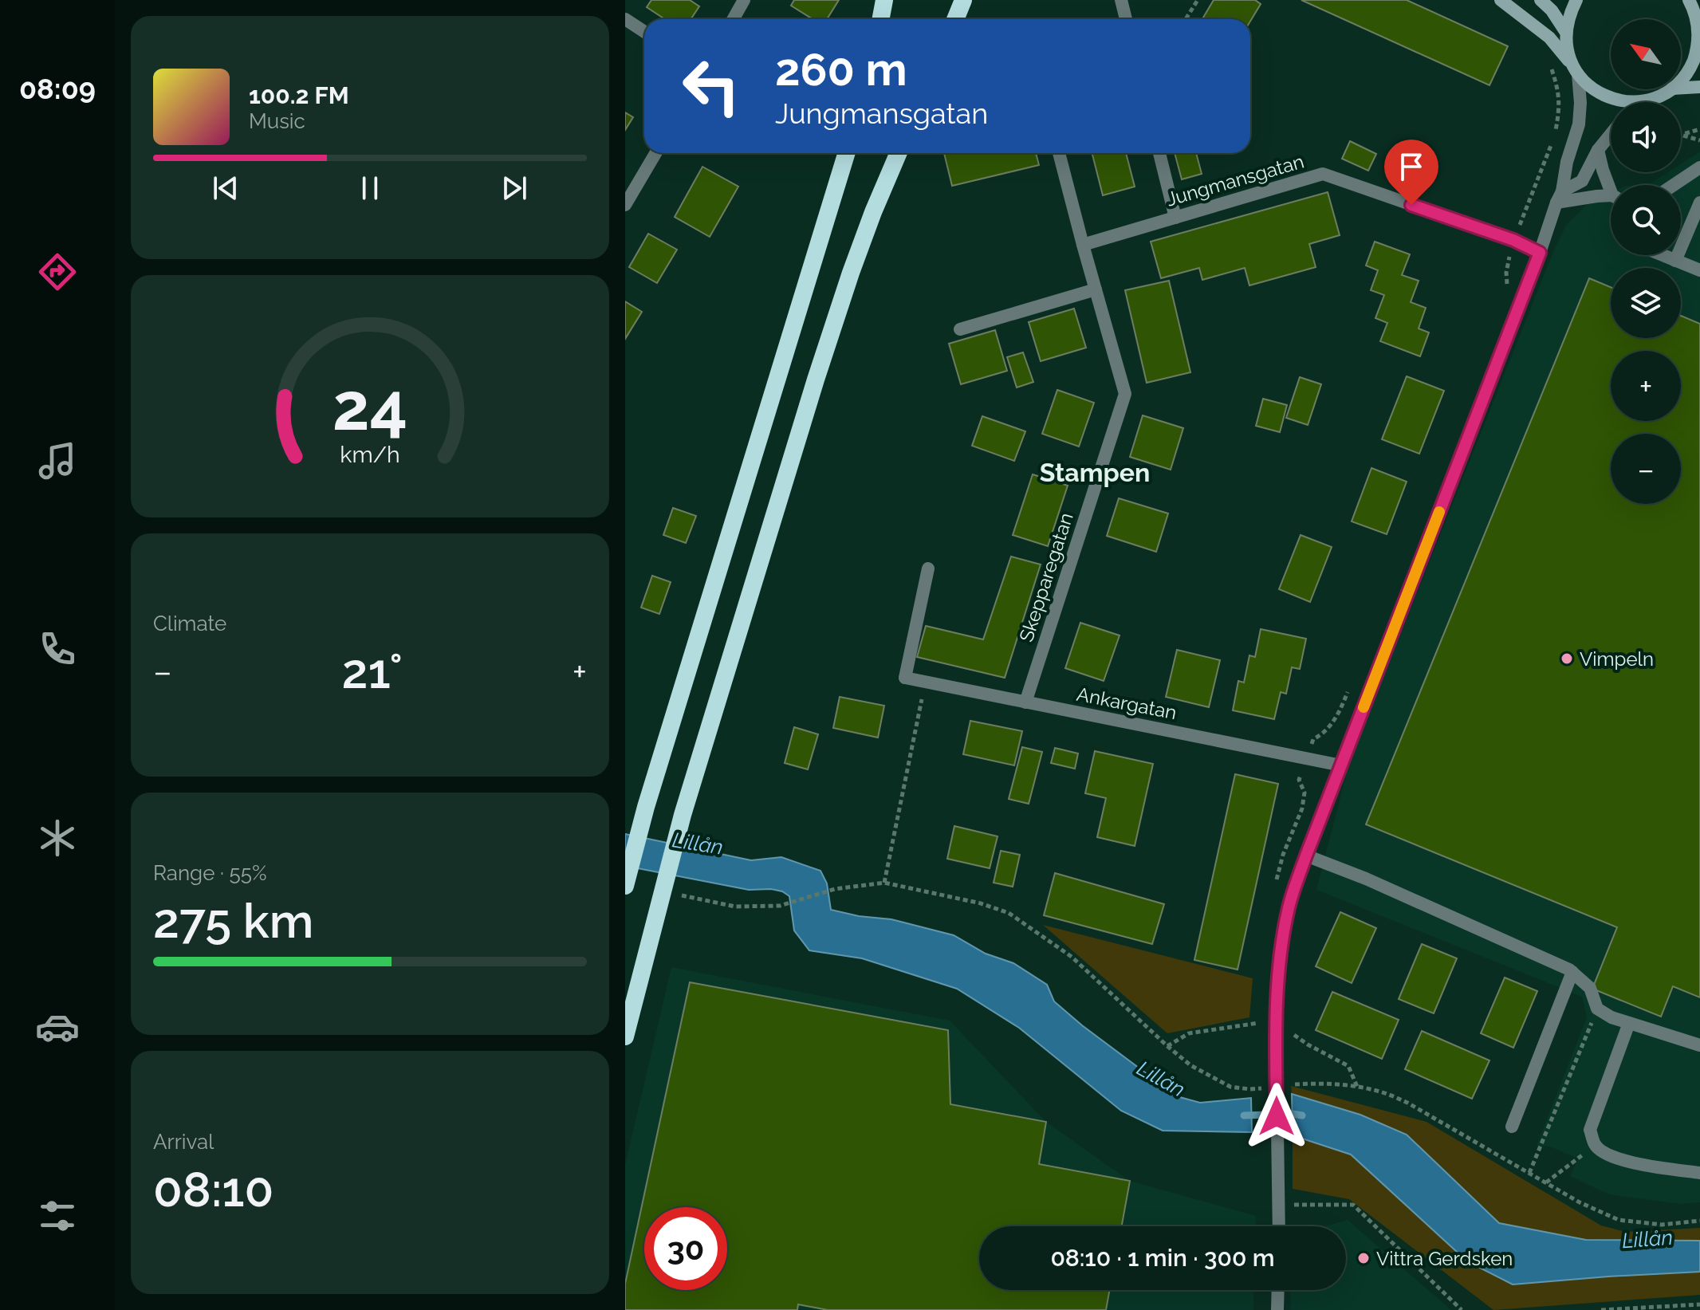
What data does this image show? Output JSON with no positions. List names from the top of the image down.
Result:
{
  "streets": {
    "street": ["Jungmansgatan", "Skepparegatan", "Ankargatan"]
  },
  "crossings": [
    ["Jungmansgatan", "Skepparegatan"],
    ["Skepparegatan", "Ankargatan"]
  ],
  "districts": ["Stampen"],
  "water": ["Lillån"],
  "places": ["Vimpeln", "Vittra Gerdsken"],
  "north": "top left",
  "page": {
    "tabs": "08:09",
    "map_buttons": ["+", "−"],
    "turn": ["260 m", "Jungmansgatan"],
    "song": ["100.2 FM", "Music"],
    "tile": [
      "Climate",
      ["Range · 55%", "275 km"],
      ["Arrival", "08:10"]
    ],
    "heat": ["−", "21°", "+"],
    "limit": "30",
    "trip": "08:10 · 1 min · 300 m",
    "gauge": ["24", "km/h"]
  }
}
